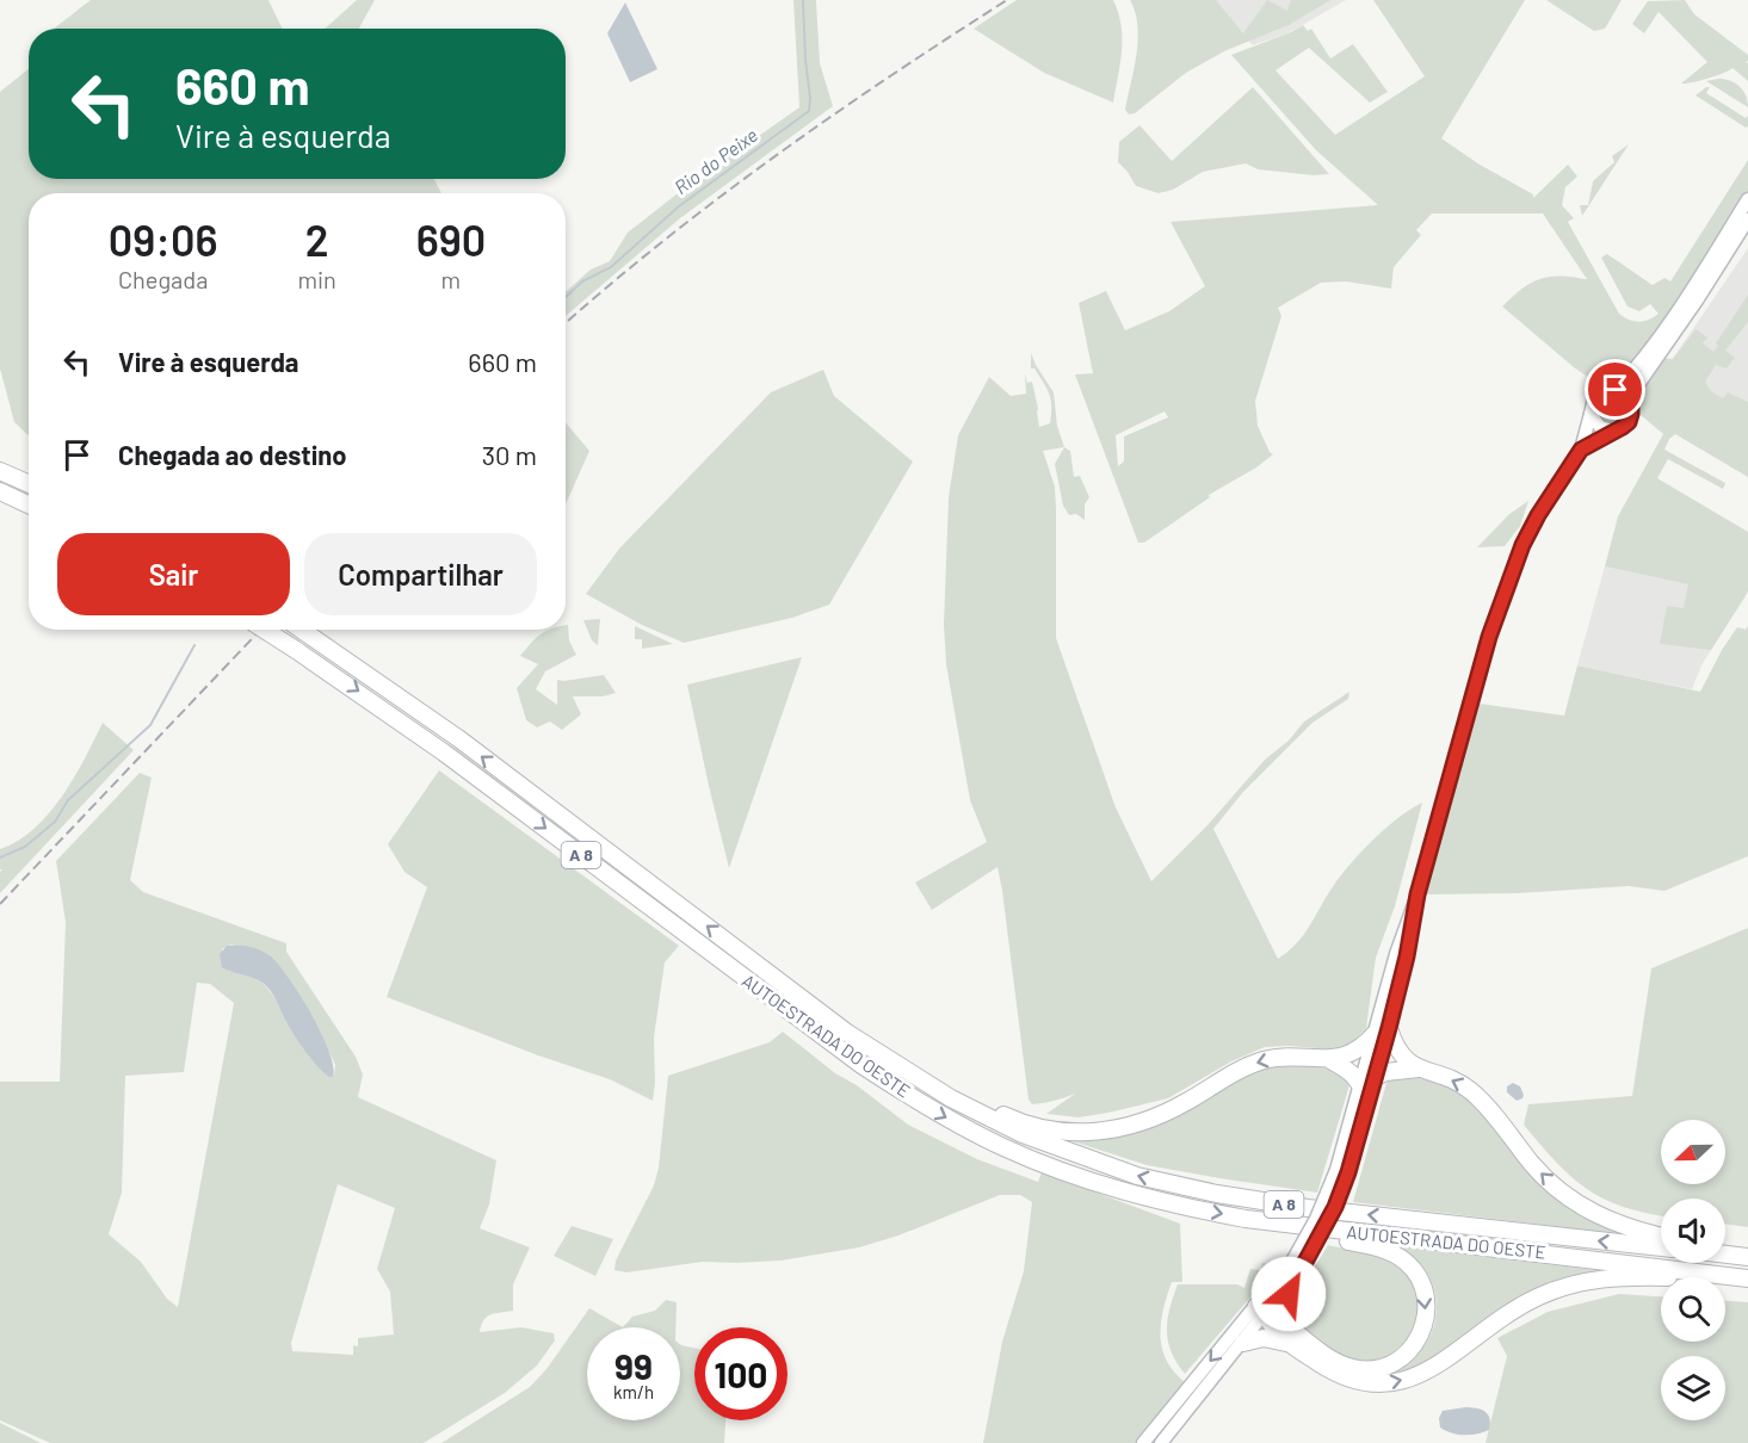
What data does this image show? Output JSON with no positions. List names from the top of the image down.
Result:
{
  "streets": {
    "highway": ["A 8", "AUTOESTRADA DO OESTE"]
  },
  "water": ["Rio do Peixe"],
  "north": "left",
  "page": {
    "turn": ["660 m", "Vire à esquerda"],
    "eta": [
      "09:06",
      "Chegada",
      "2",
      "min",
      "690",
      "m"
    ],
    "list": [
      {
        "name": "Vire à esquerda",
        "value": "660 m"
      },
      {
        "name": "Chegada ao destino",
        "value": "30 m"
      }
    ],
    "buttons": ["Sair", "Compartilhar"],
    "speed": "99 km/h",
    "limit": "100"
  }
}
